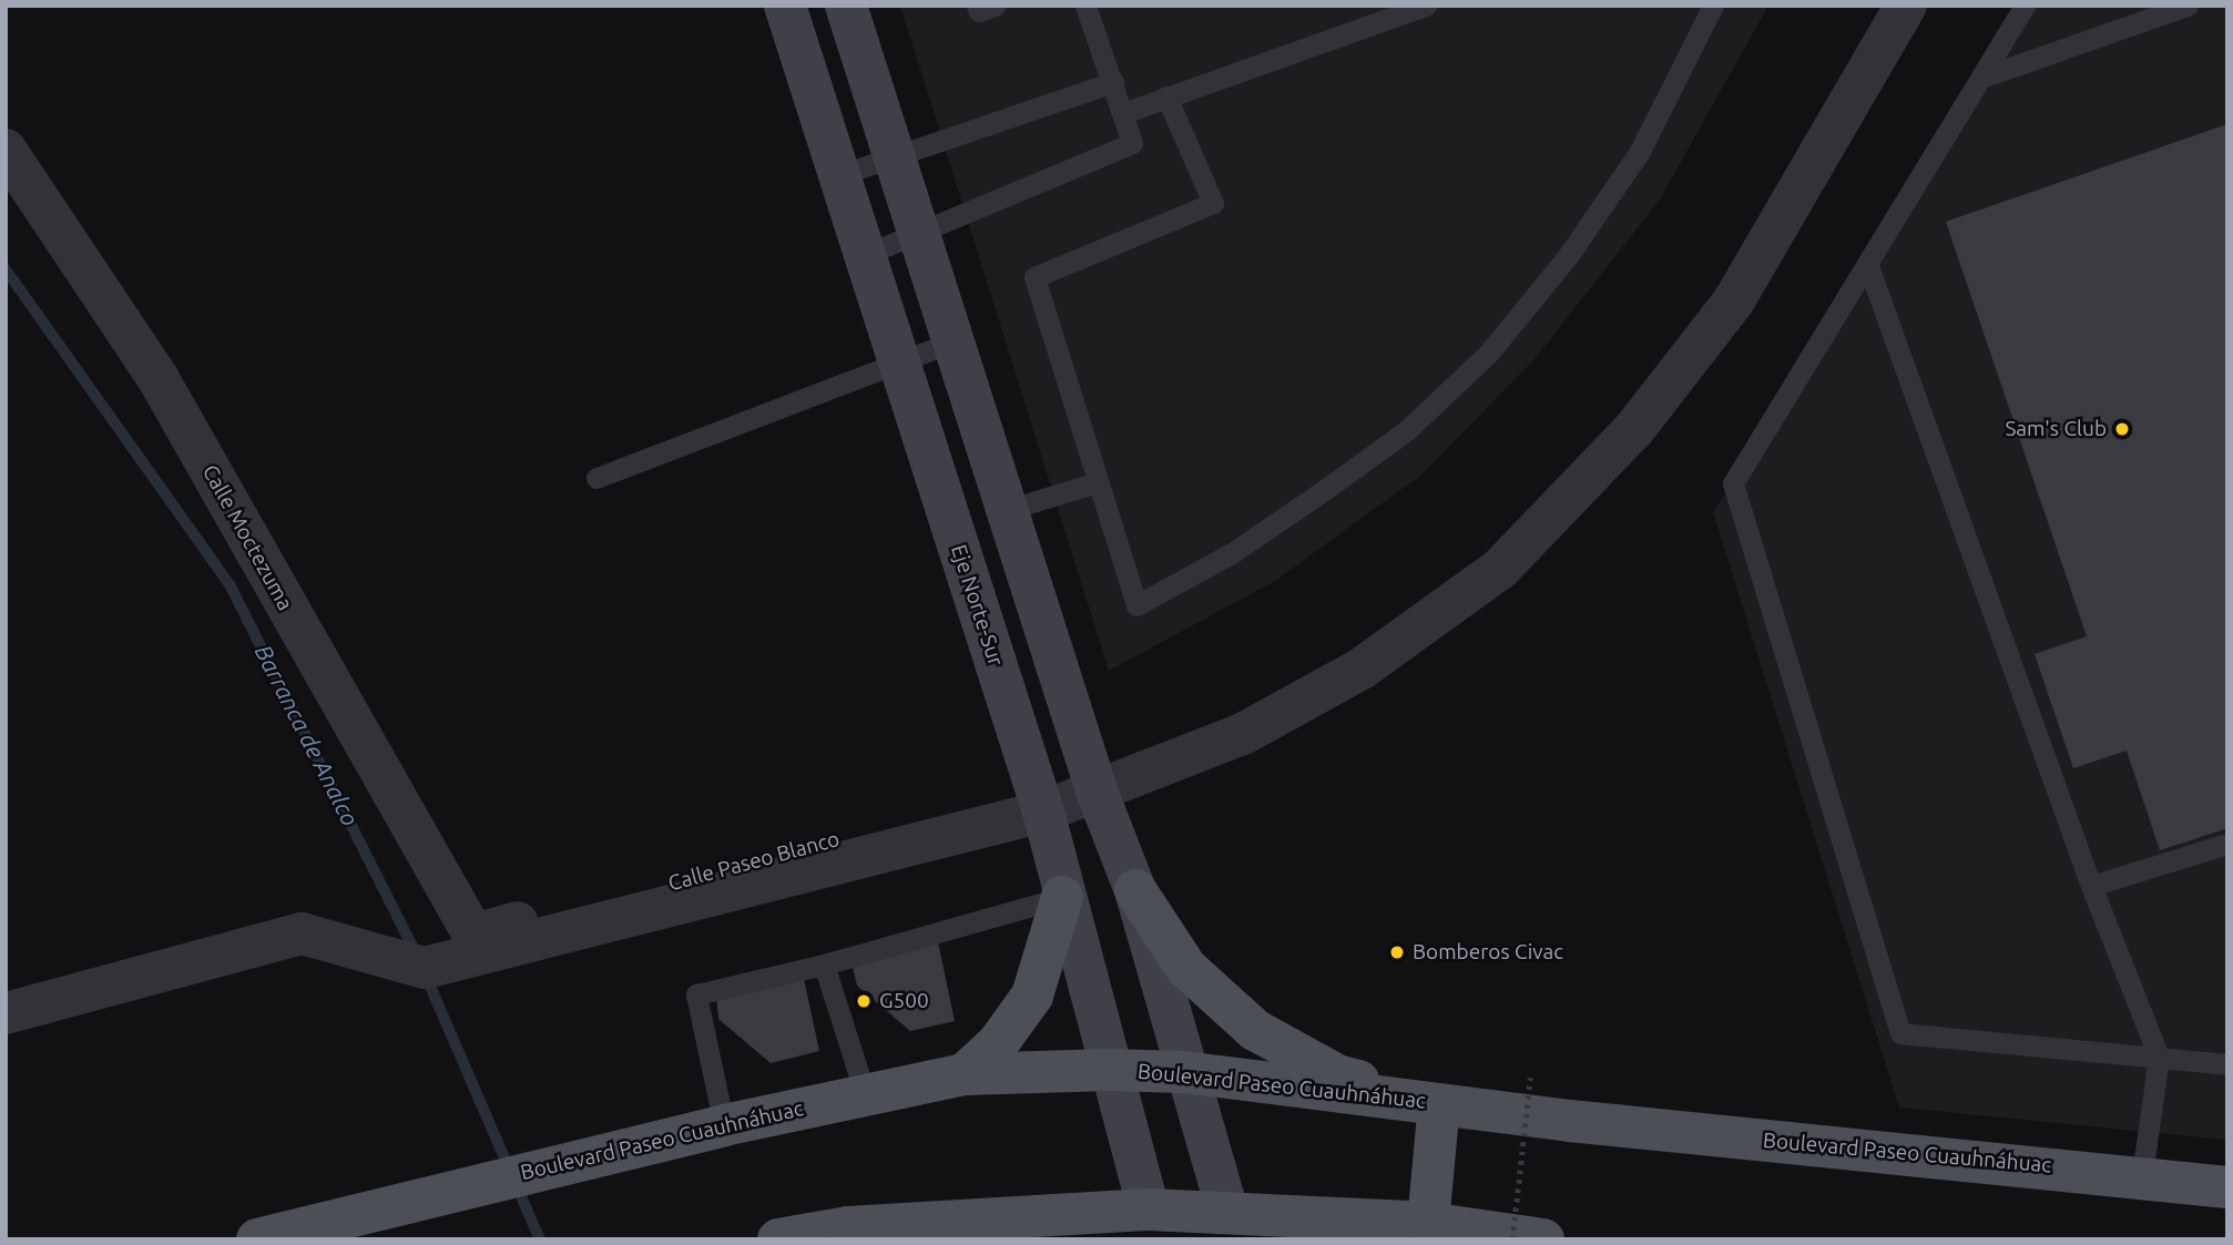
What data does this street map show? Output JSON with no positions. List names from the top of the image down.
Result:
{
  "streets": {
    "main road": ["Boulevard Paseo Cuauhnáhuac"],
    "street": ["Calle Moctezuma", "Eje Norte-Sur", "Calle Paseo Blanco"]
  },
  "crossings": [
    ["Calle Moctezuma", "Calle Paseo Blanco"],
    ["Eje Norte-Sur", "Calle Paseo Blanco"],
    ["Eje Norte-Sur", "Boulevard Paseo Cuauhnáhuac"]
  ],
  "water": ["Barranca de Analco"],
  "places": ["Sam's Club", "Bomberos Civac", "G500"]
}
